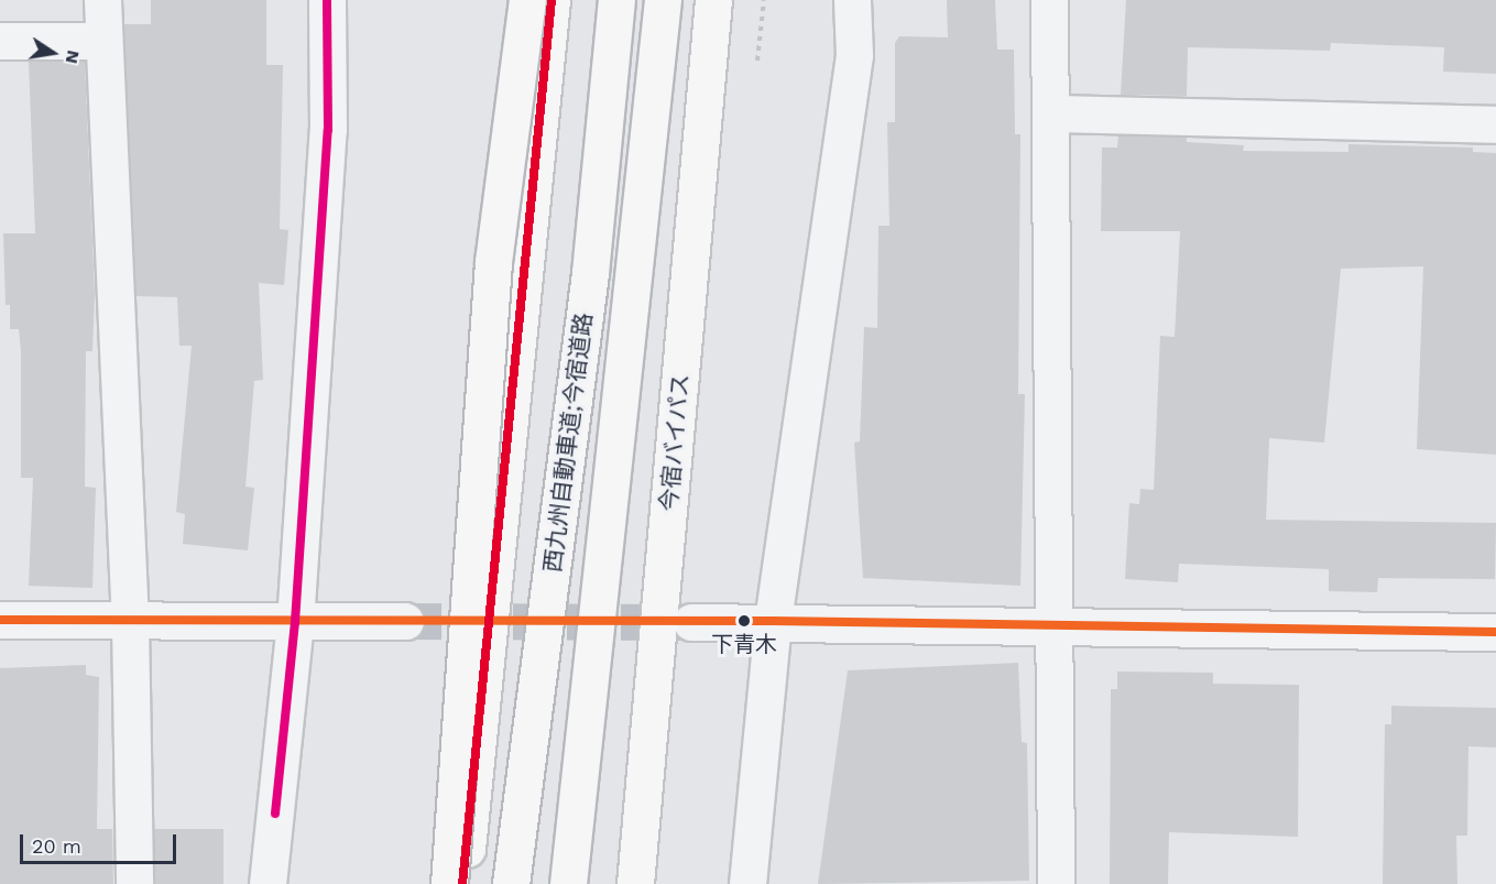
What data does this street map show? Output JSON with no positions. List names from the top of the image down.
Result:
{
  "streets": {
    "highway": ["西九州自動車道;今宿道路", "今宿バイパス"]
  },
  "places": ["下青木"],
  "scale_bar": "20 m",
  "north": "right"
}
